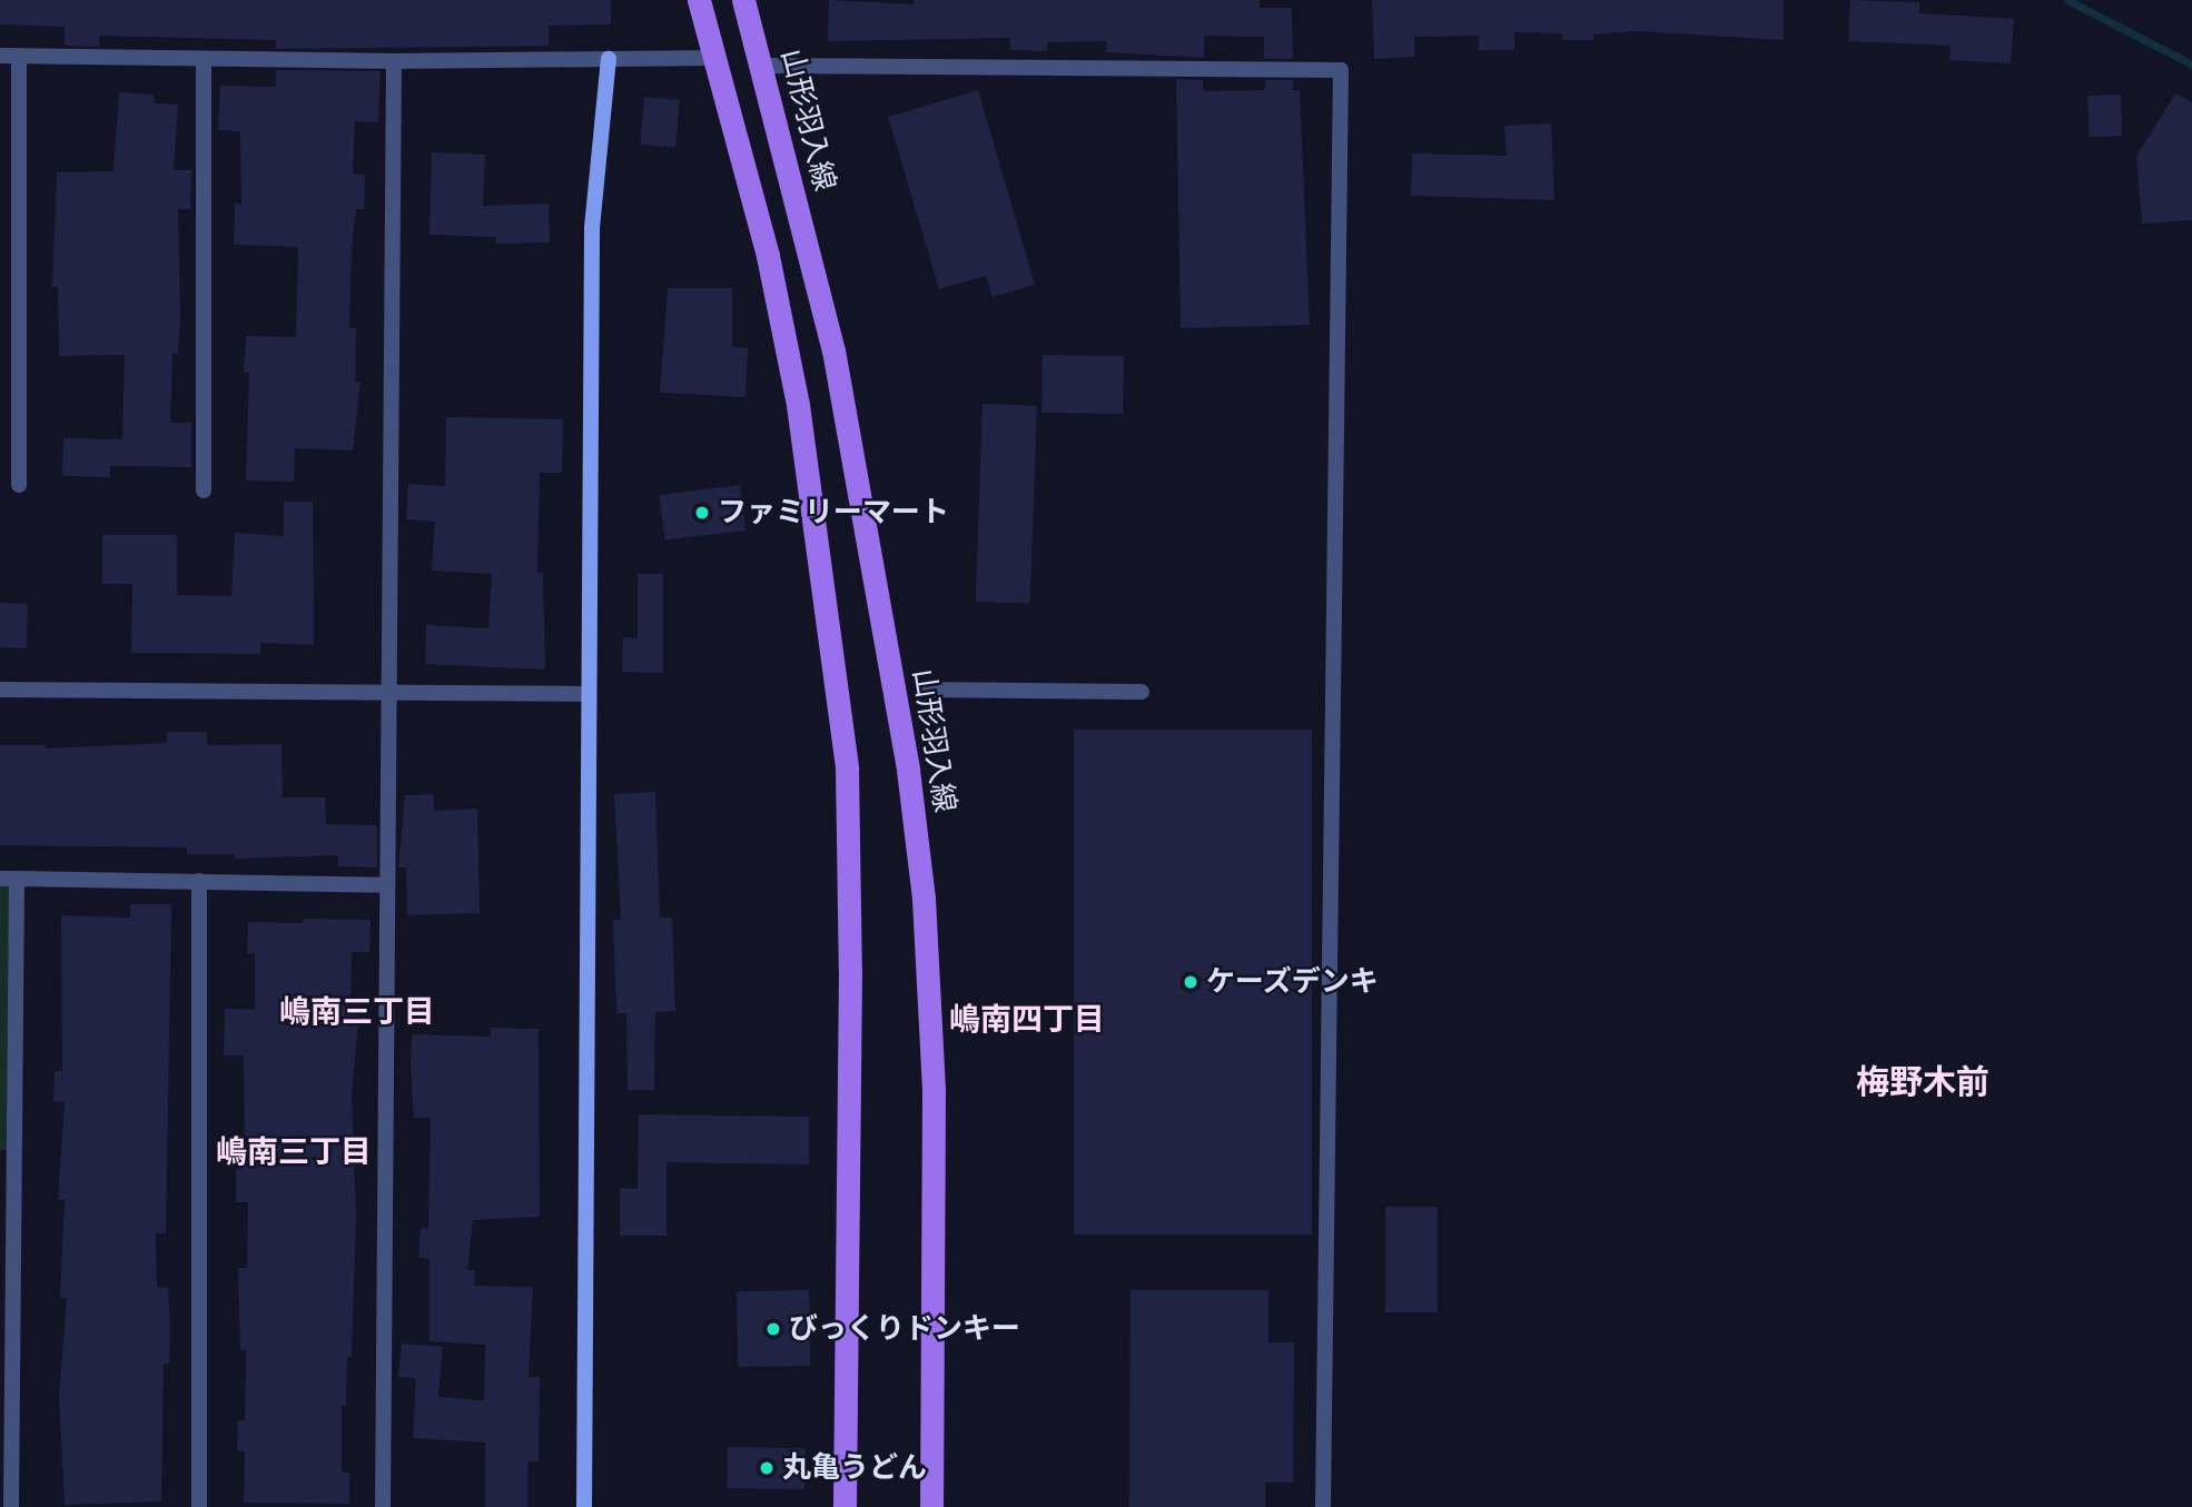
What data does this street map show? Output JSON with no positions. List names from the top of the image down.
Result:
{
  "streets": {
    "main road": ["山形羽入線"]
  },
  "districts": [
    "嶋南三丁目",
    "嶋南四丁目",
    "梅野木前",
    "嶋南三丁目"
  ],
  "places": [
    "ファミリーマート",
    "ケーズデンキ",
    "びっくりドンキー",
    "丸亀うどん"
  ]
}
